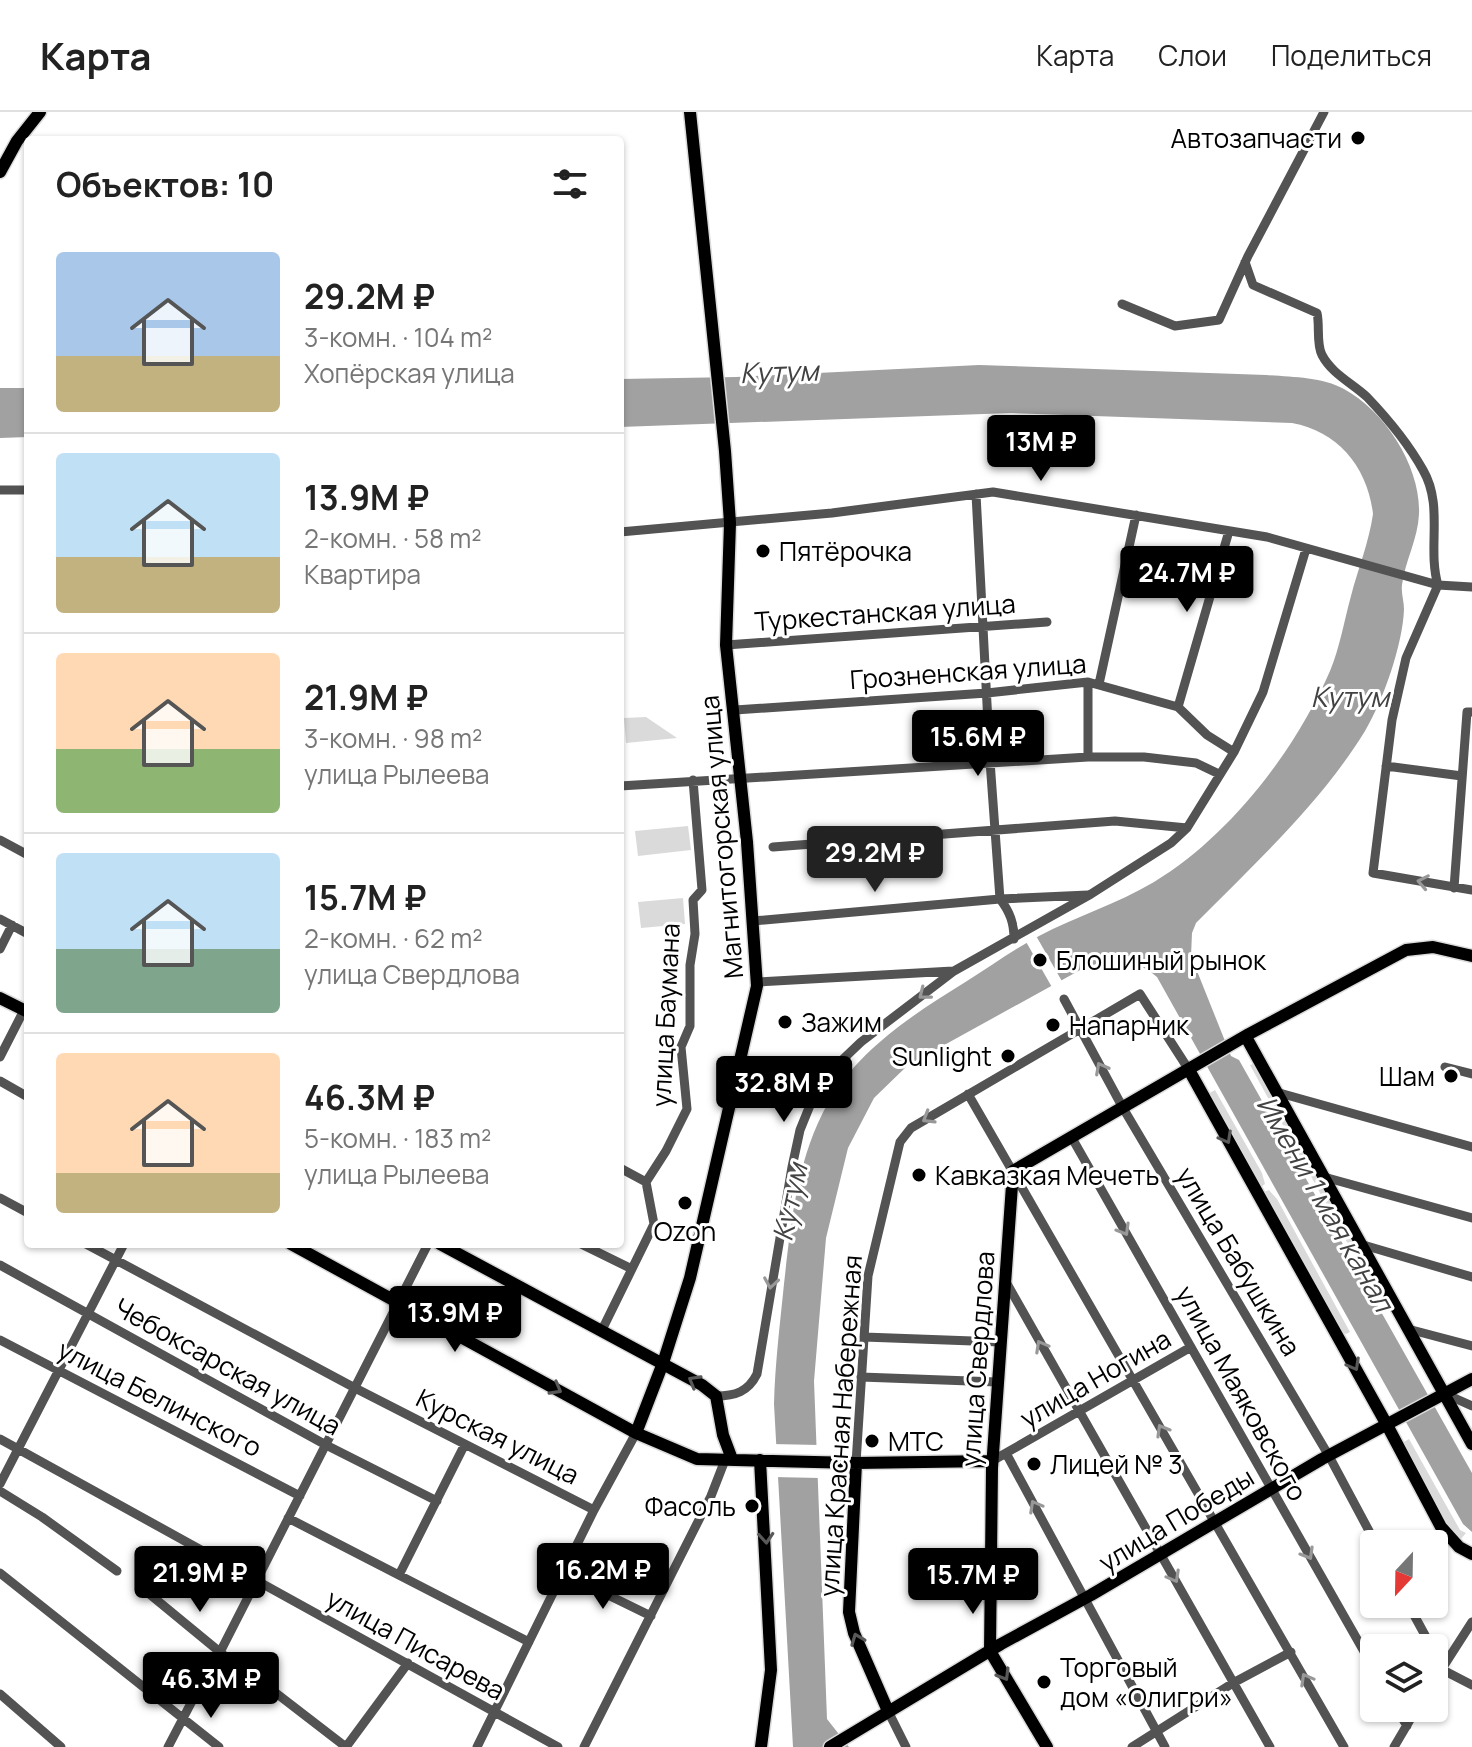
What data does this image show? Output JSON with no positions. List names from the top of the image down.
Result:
{
  "streets": {
    "main road": [
      "Магнитогорская улица",
      "улица Свердлова",
      "улица Ногина",
      "улица Красная Набережная",
      "улица Победы"
    ],
    "street": [
      "Туркестанская улица",
      "Грозненская улица",
      "улица Баумана",
      "улица Бабушкина",
      "Чебоксарская улица",
      "улица Маяковского",
      "улица Белинского",
      "Курская улица",
      "улица Писарева"
    ]
  },
  "crossings": [
    ["Туркестанская улица", "Магнитогорская улица"],
    ["Грозненская улица", "Магнитогорская улица"],
    ["Магнитогорская улица", "улица Ногина"],
    ["Магнитогорская улица", "Курская улица"],
    ["Магнитогорская улица", "улица Писарева"],
    ["улица Бабушкина", "улица Красная Набережная"],
    ["улица Бабушкина", "улица Победы"],
    ["улица Свердлова", "улица Ногина"],
    ["улица Свердлова", "улица Победы"],
    ["улица Ногина", "улица Маяковского"],
    ["улица Ногина", "улица Красная Набережная"],
    ["улица Маяковского", "улица Победы"],
    ["улица Красная Набережная", "улица Победы"]
  ],
  "water": ["Кутум", "Имени 1 мая канал"],
  "places": [
    "Автозапчасти",
    "Пятёрочка",
    "Блошиный рынок",
    "Зажим",
    "Напарник",
    "Sunlight",
    "Шам",
    "Кавказкая Мечеть",
    "Ozon",
    "МТС",
    "Лицей № 3",
    "Фасоль",
    "Торговый дом «Олигри»"
  ],
  "north": "bottom",
  "page": {
    "header": "Карта",
    "nav": ["Карта", "Слои", "Поделиться"],
    "heading": "Объектов: 10",
    "list": [
      {
        "name": "29.2M ₽",
        "note": "3-комн. · 104 m² · Хопёрская улица"
      },
      {
        "name": "13.9M ₽",
        "note": "2-комн. · 58 m² · Квартира"
      },
      {
        "name": "21.9M ₽",
        "note": "3-комн. · 98 m² · улица Рылеева"
      },
      {
        "name": "15.7M ₽",
        "note": "2-комн. · 62 m² · улица Свердлова"
      },
      {
        "name": "46.3M ₽",
        "note": "5-комн. · 183 m² · улица Рылеева"
      }
    ],
    "price": [
      "13M ₽",
      "24.7M ₽",
      "15.6M ₽",
      "29.2M ₽",
      "32.8M ₽",
      "13.9M ₽",
      "16.2M ₽",
      "21.9M ₽",
      "15.7M ₽",
      "46.3M ₽"
    ]
  }
}
